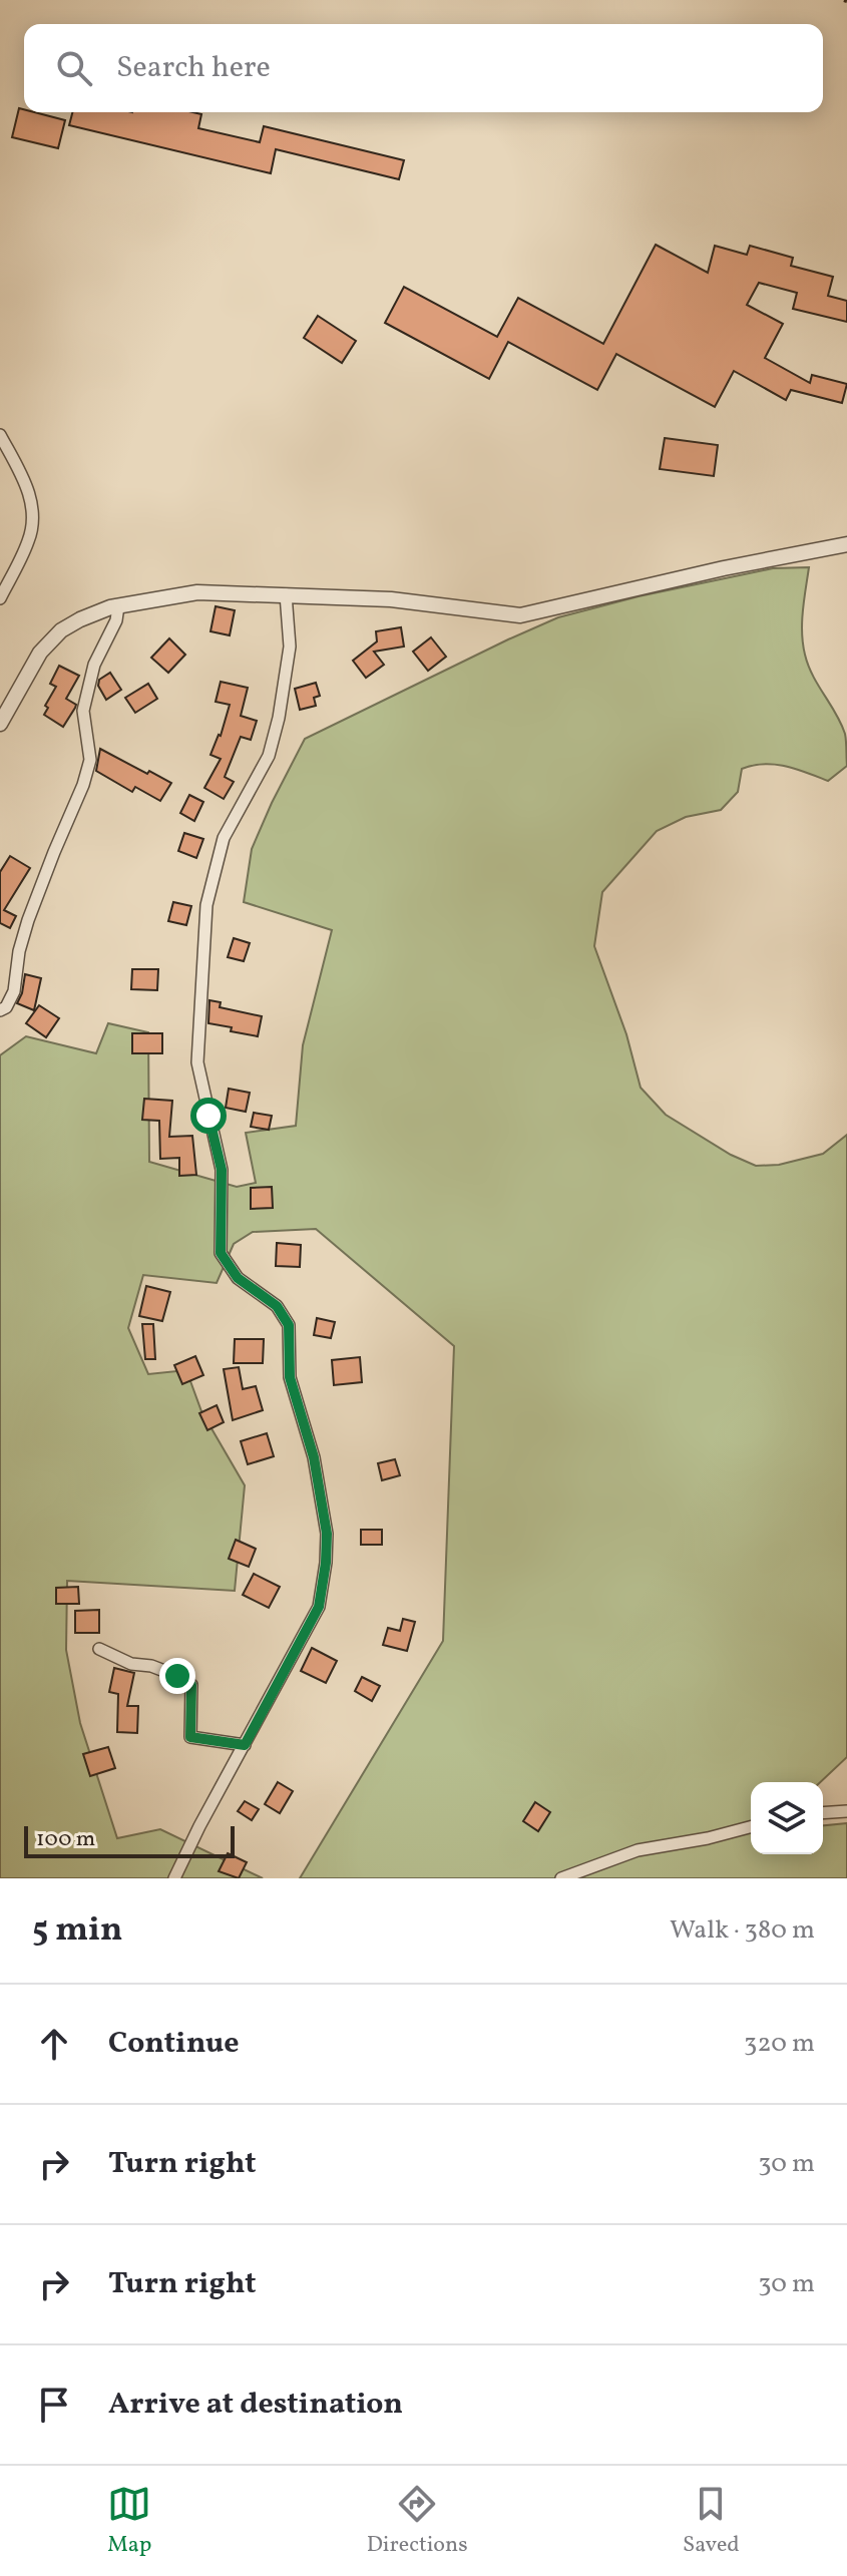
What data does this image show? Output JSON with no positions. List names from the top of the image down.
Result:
{
  "scale_bar": "100 m",
  "page": {
    "search": "Search here",
    "scale": "100 m",
    "heading": ["5 min", "Walk · 380 m"],
    "list": [
      ["Continue", "320 m"],
      ["Turn right", "30 m"],
      ["Turn right", "30 m"],
      "Arrive at destination"
    ],
    "nav": ["Map", "Directions", "Saved"]
  }
}
